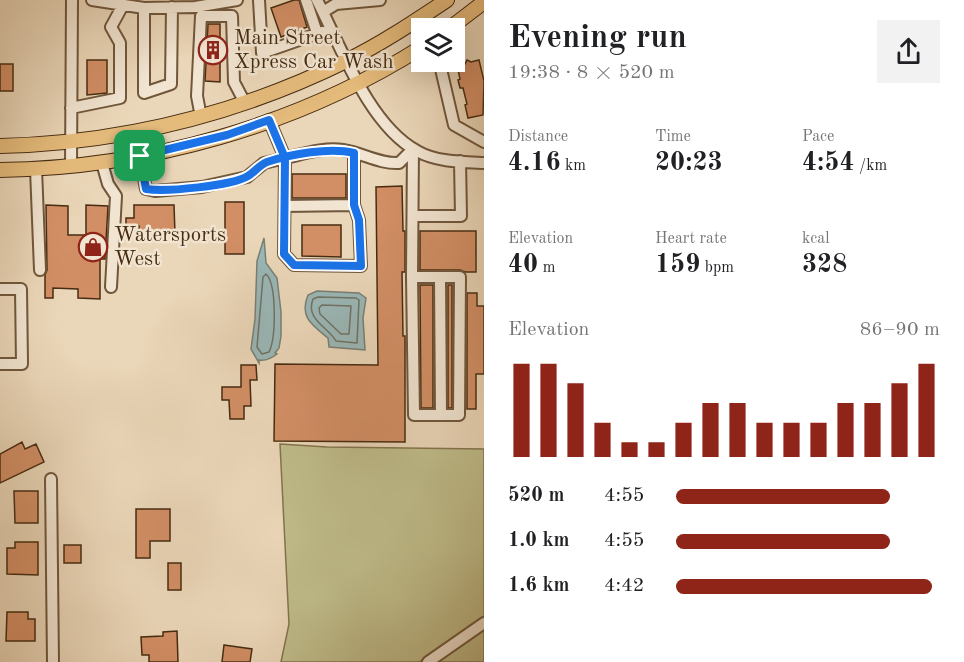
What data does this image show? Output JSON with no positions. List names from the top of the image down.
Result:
{
  "places": {
    "building": ["Main Street Xpress Car Wash"],
    "shop": ["Watersports West"]
  },
  "page": {
    "heading": ["Evening run", "19:38 · 8 × 520 m"],
    "stats": [
      ["Distance", "4.16 km"],
      ["Time", "20:23"],
      ["Pace", "4:54 /km"],
      ["Elevation", "40 m"],
      ["Heart rate", "159 bpm"],
      ["kcal", "328"]
    ],
    "chart": ["Elevation", "86–90 m"],
    "list": [
      {
        "name": "520 m",
        "note": "4:55"
      },
      {
        "name": "1.0 km",
        "note": "4:55"
      },
      {
        "name": "1.6 km",
        "note": "4:42"
      }
    ]
  }
}
